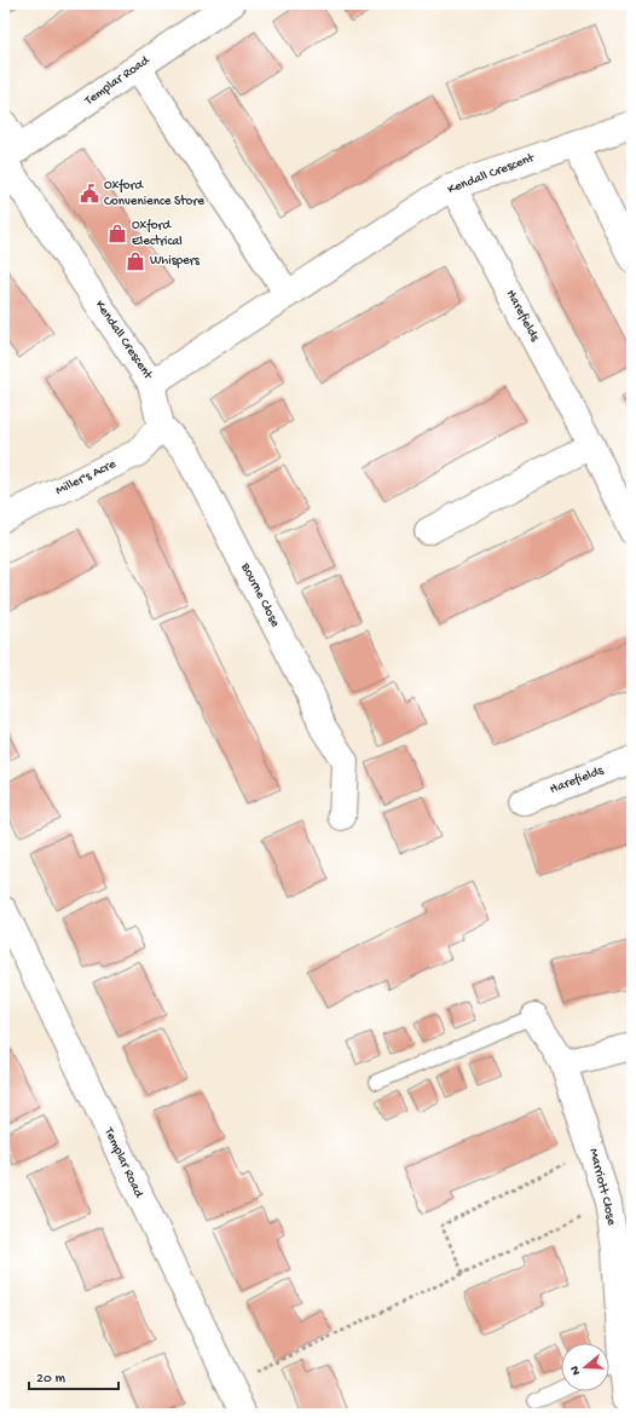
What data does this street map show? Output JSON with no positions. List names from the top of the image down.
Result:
{
  "streets": {
    "street": [
      "Templar Road",
      "Kendall Crescent",
      "Harefields",
      "Miller's Acre",
      "Bourne Close",
      "Marriott Close"
    ]
  },
  "crossings": [
    ["Templar Road", "Kendall Crescent"],
    ["Kendall Crescent", "Harefields"],
    ["Miller's Acre", "Bourne Close"]
  ],
  "places": {
    "public building": ["Oxford Convenience Store"],
    "shop": ["Oxford Electrical", "Whispers"]
  },
  "scale_bar": "20 m",
  "north": "left"
}
